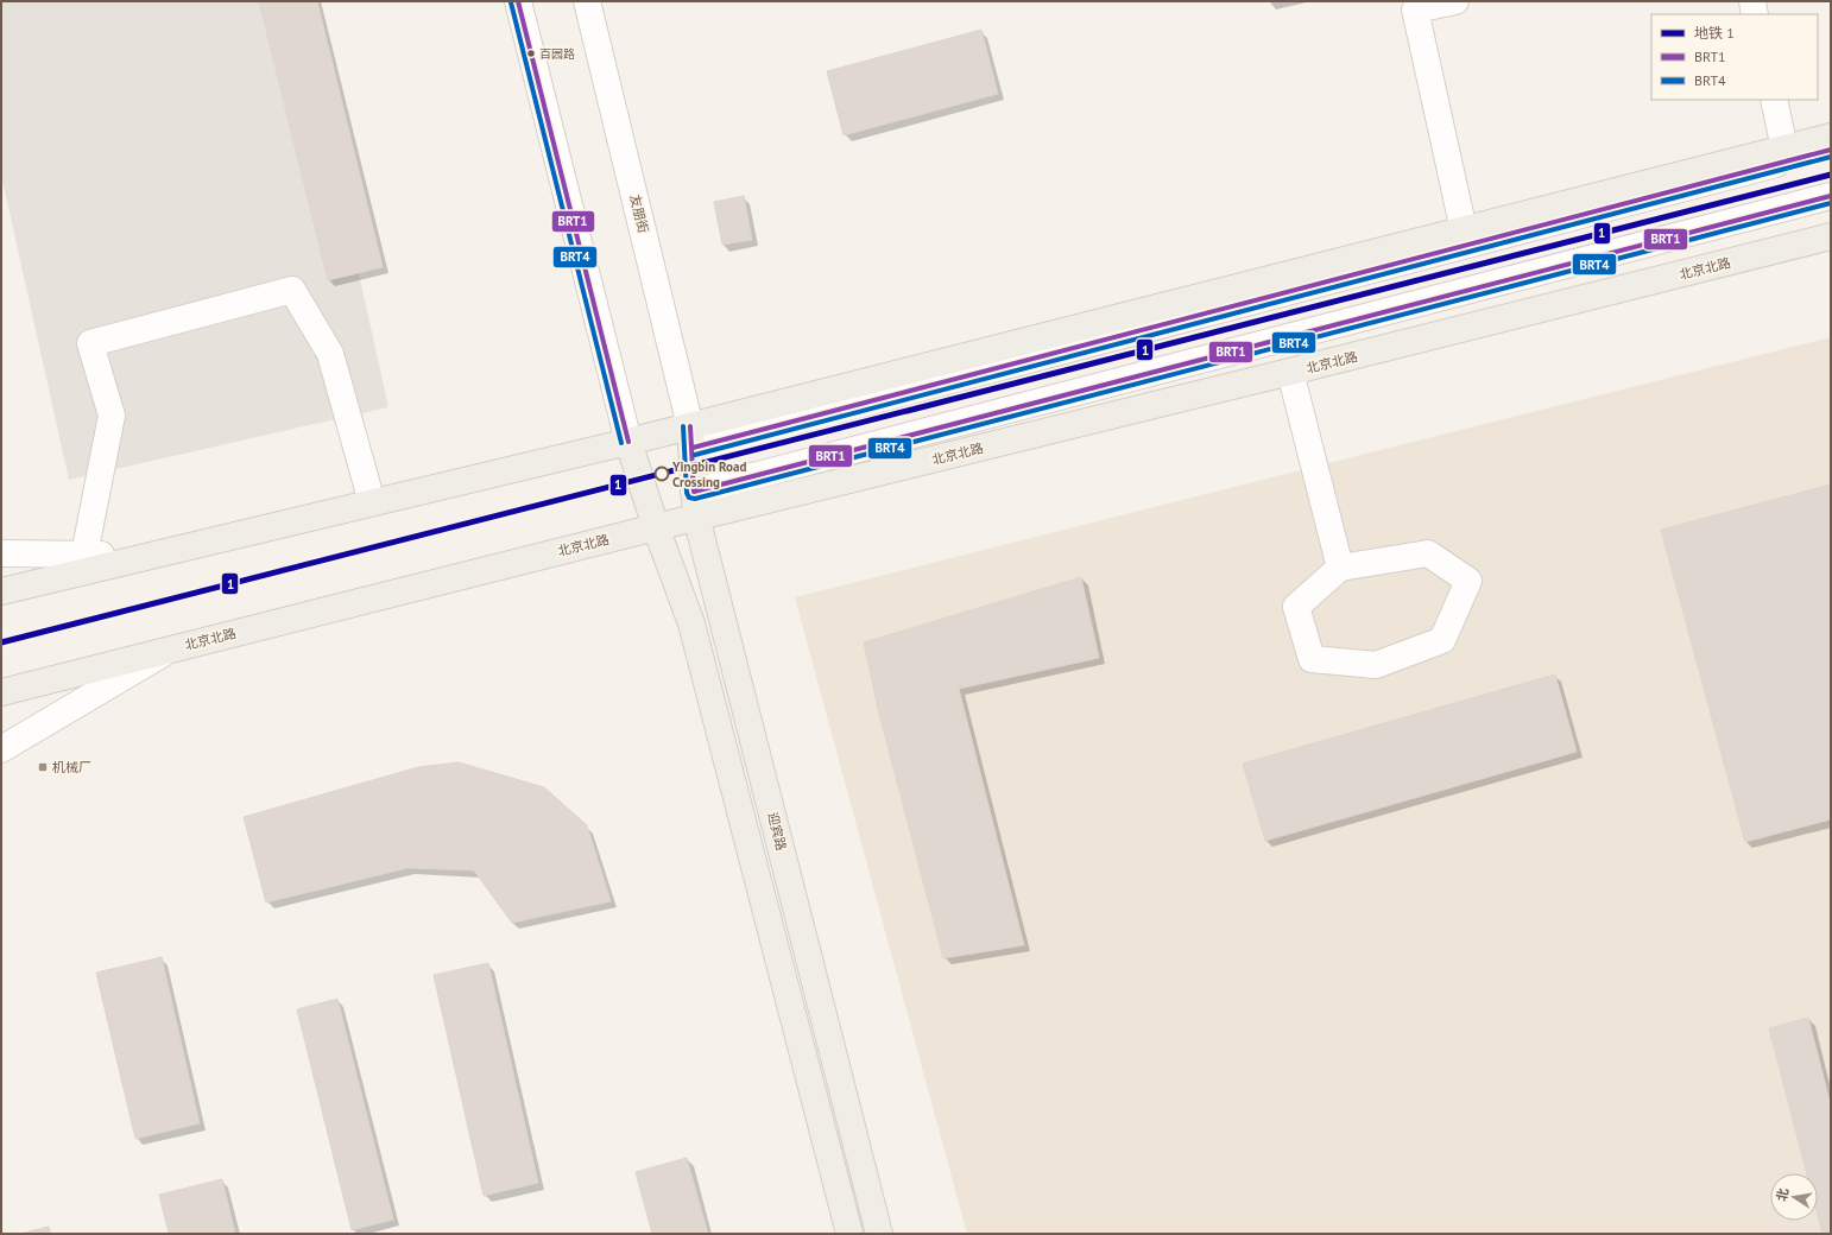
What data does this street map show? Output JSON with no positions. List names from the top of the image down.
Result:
{
  "streets": {
    "main road": ["北京北路", "迎宾路"],
    "street": ["友朋街"]
  },
  "crossings": [
    ["友朋街", "迎宾路"],
    ["北京北路", "迎宾路"]
  ],
  "places": {
    "other": ["百园路", "Yingbin Road Crossing"],
    "transit": ["机械厂"]
  },
  "lines": ["transit line BRT1", "transit line BRT4", "metro line 1"],
  "legend": ["地铁 1", "BRT1", "BRT4"],
  "north": "left"
}
